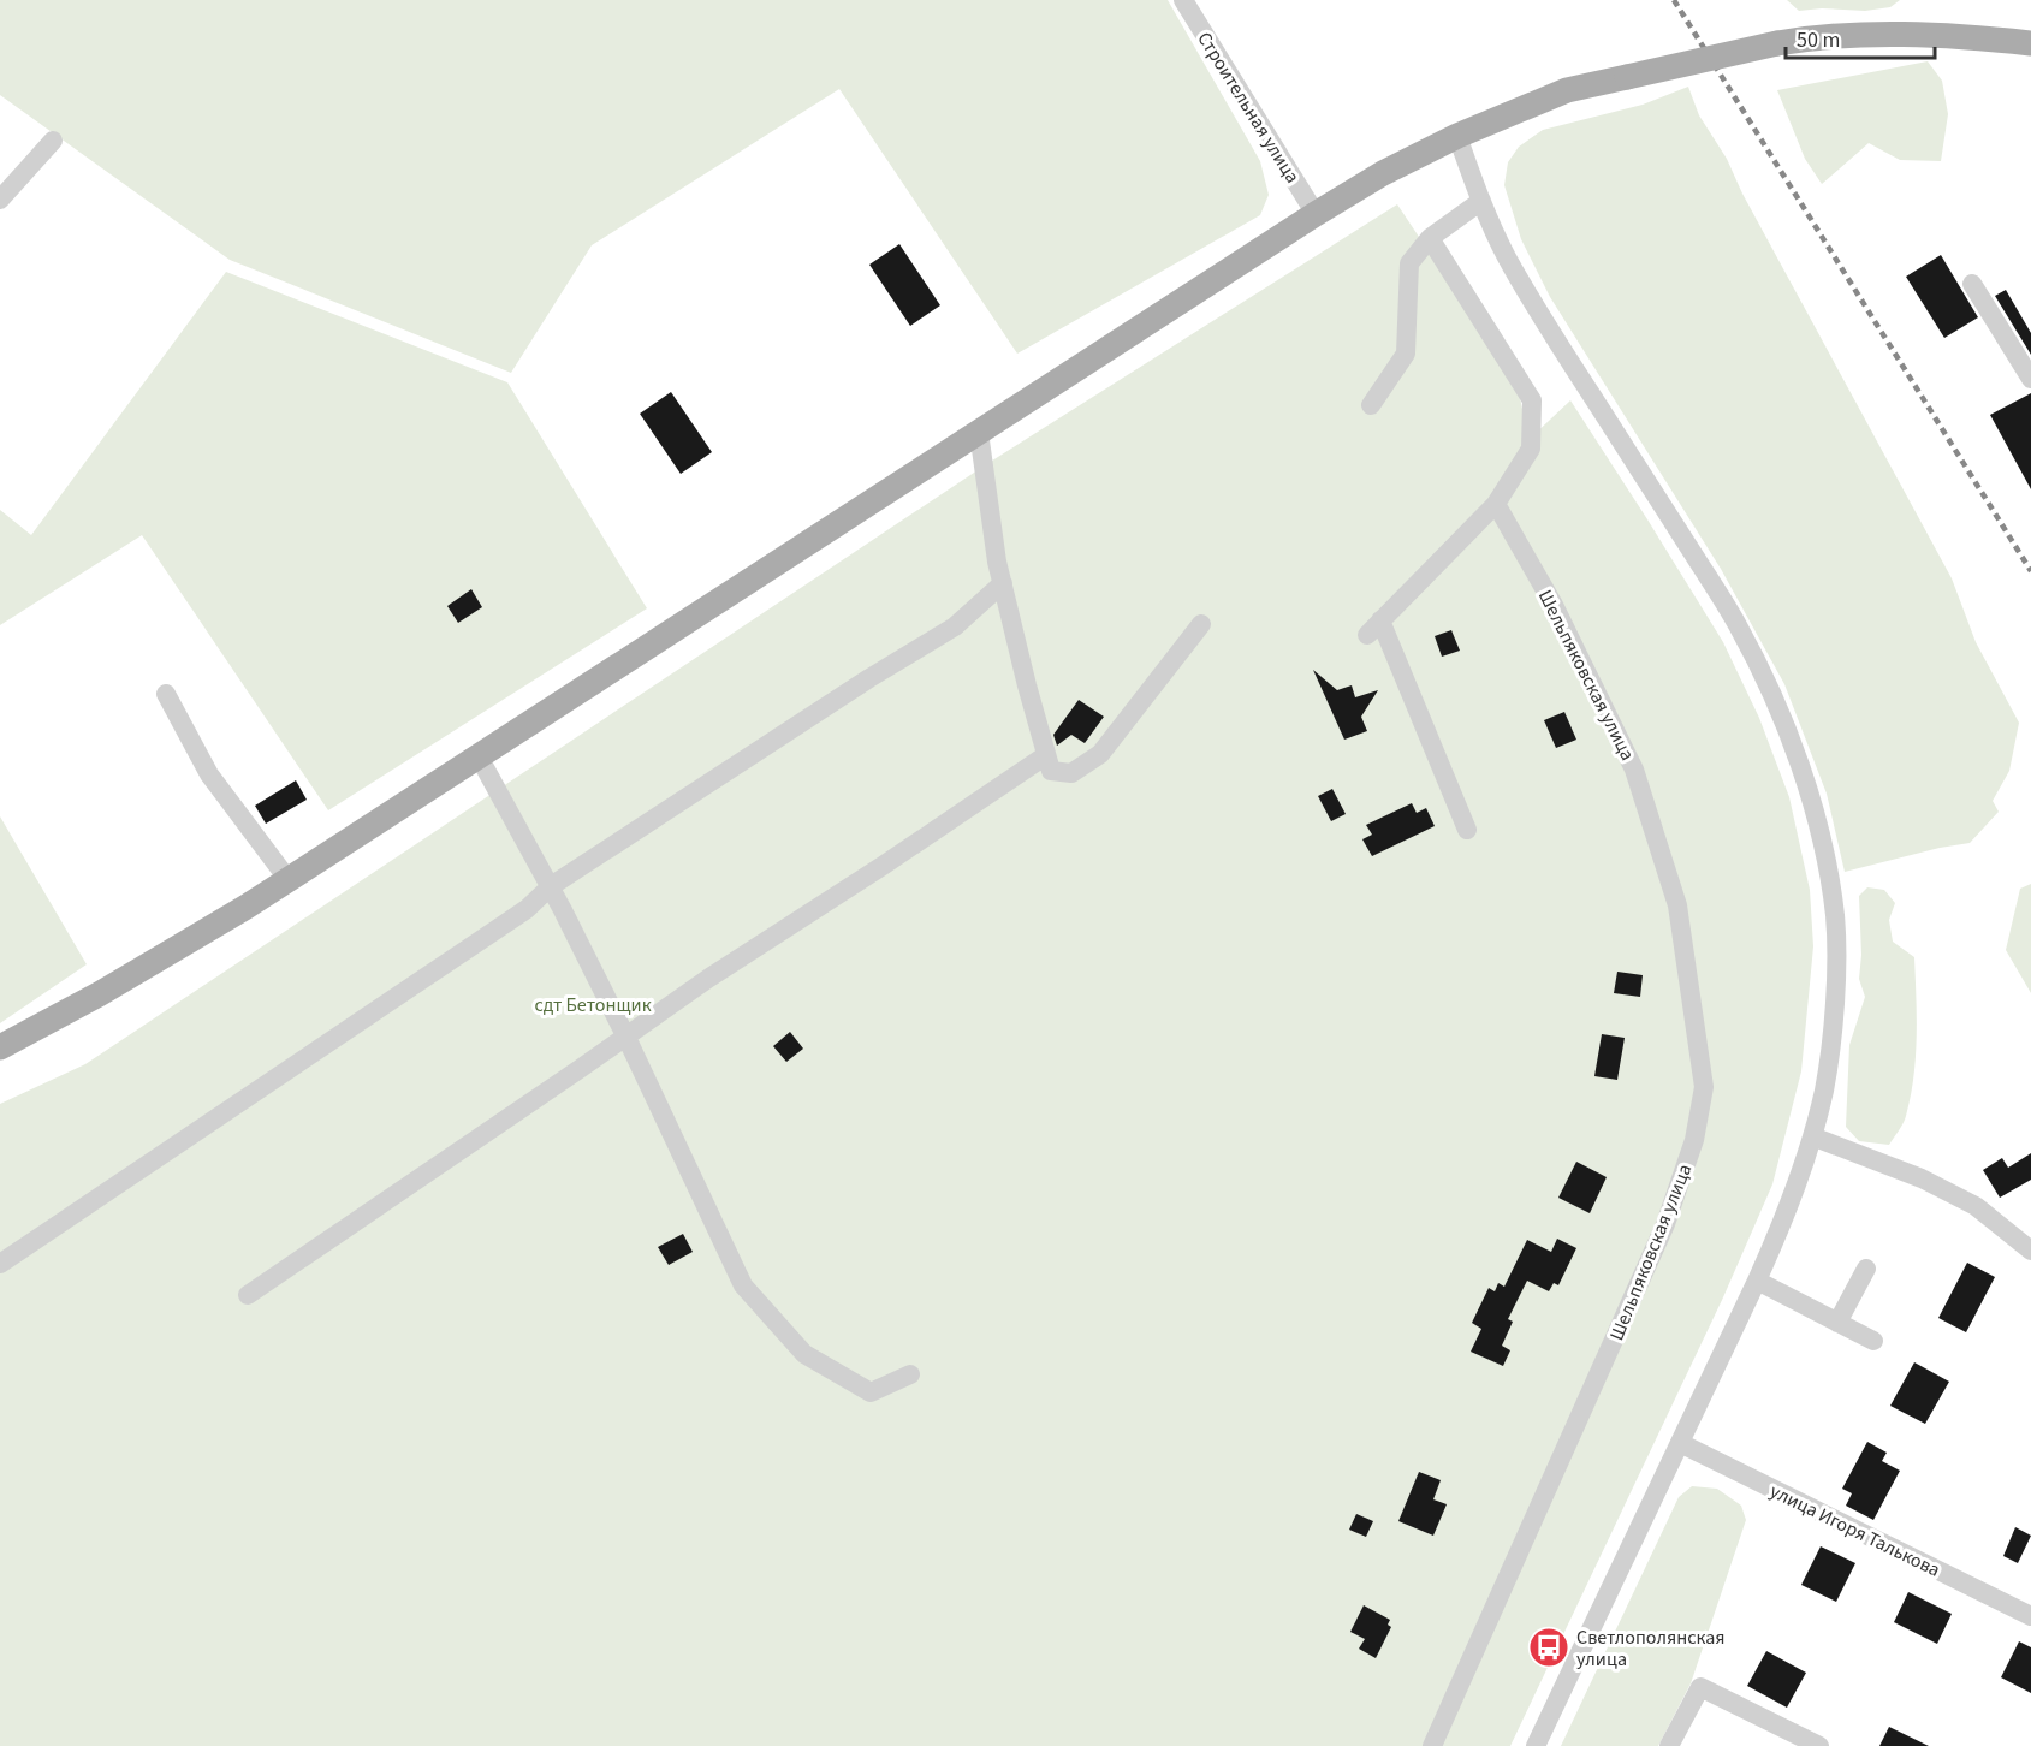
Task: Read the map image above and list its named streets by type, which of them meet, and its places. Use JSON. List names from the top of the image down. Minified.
{"streets":{"street":["Строительная улица","Шельпяковская улица","улица Игоря Талькова"]},"parks":["сдт Бетонщик"],"places":{"bus stop":["Светлополянская улица"]},"scale_bar":"50 m"}
